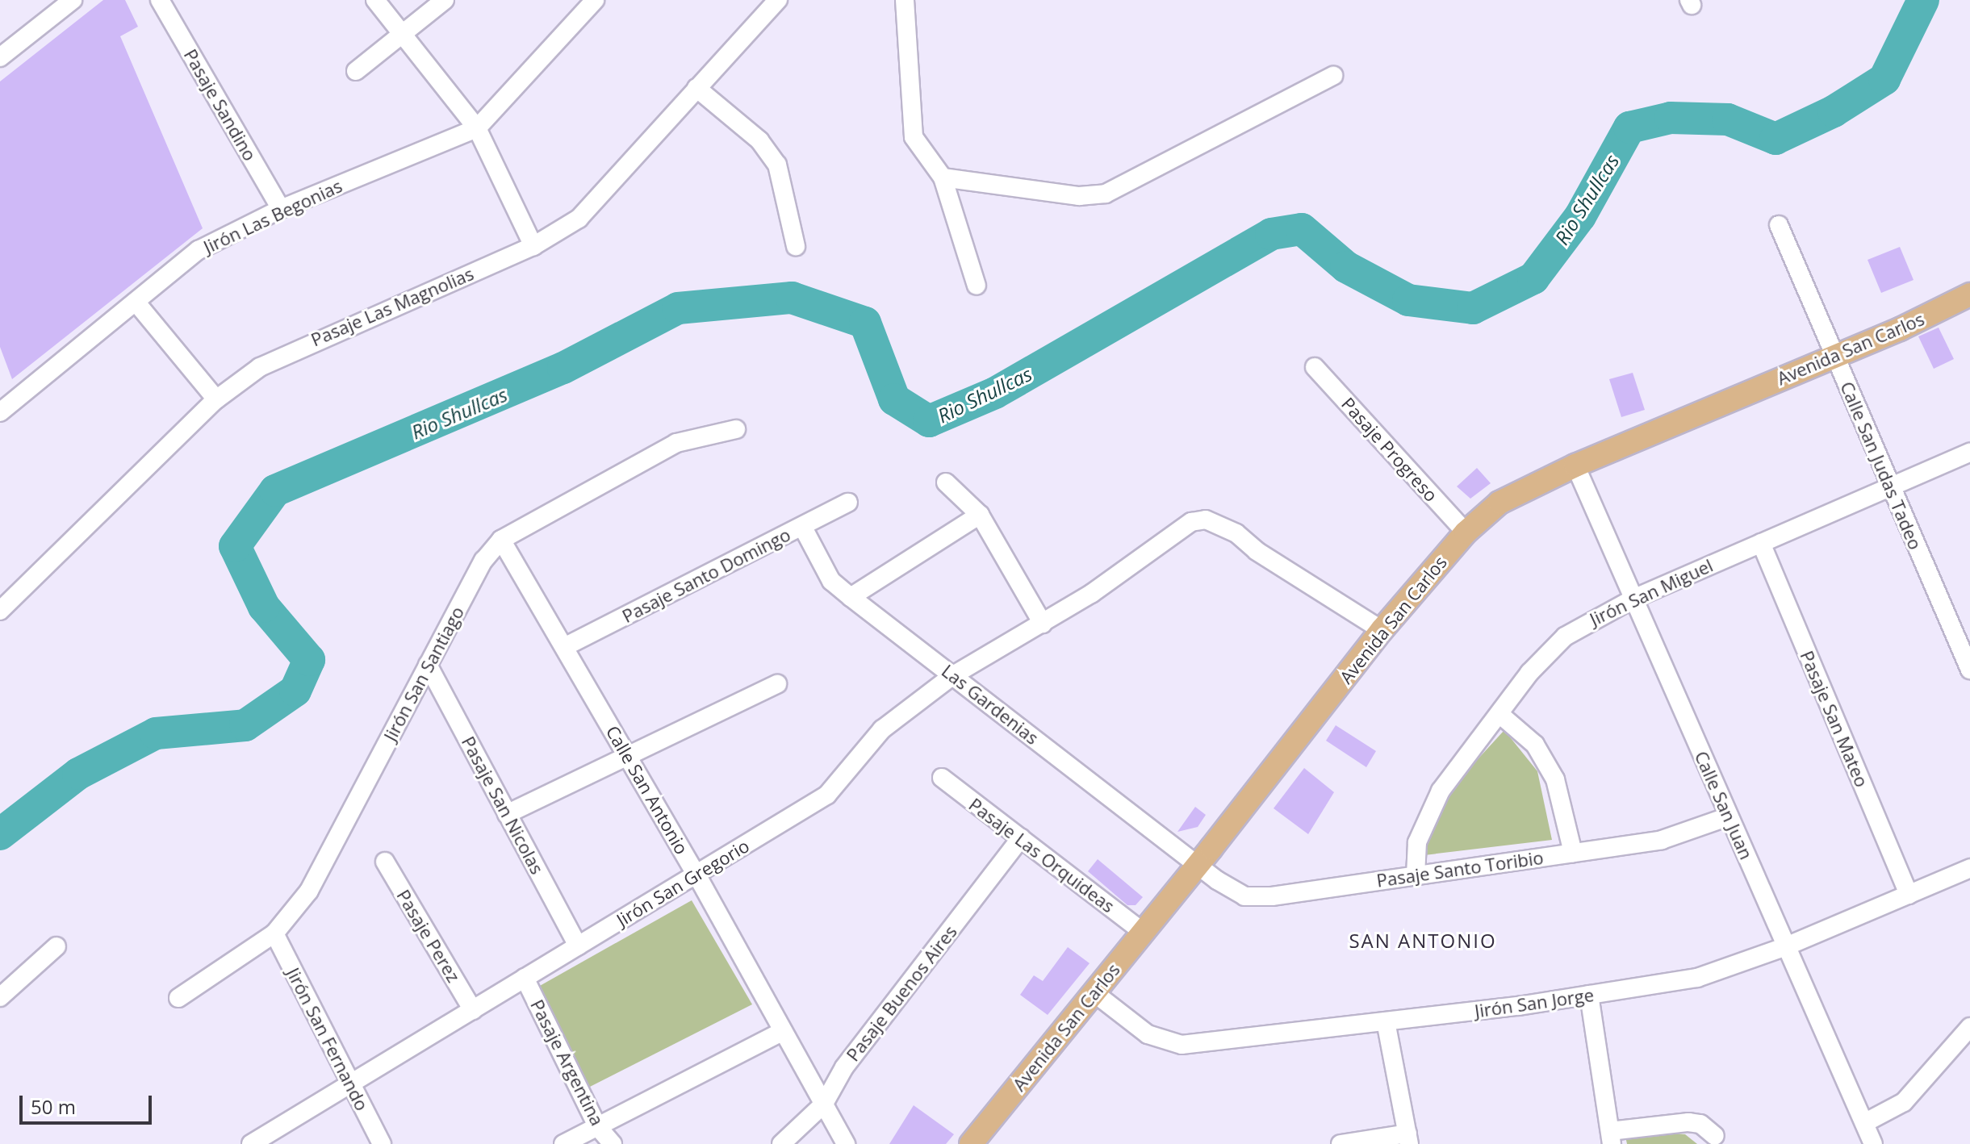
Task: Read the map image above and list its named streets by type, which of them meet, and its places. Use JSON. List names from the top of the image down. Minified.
{"streets":{"main road":["Avenida San Carlos"],"street":["Pasaje Sandino","Jirón Las Begonias","Pasaje Las Magnolias","Pasaje Progreso","Calle San Judas Tadeo","Pasaje Santo Domingo","Jirón San Miguel","Jirón San Santiago","Las Gardenias","Pasaje San Mateo","Calle San Antonio","Pasaje San Nicolas","Calle San Juan","Pasaje Las Orquideas","Pasaje Santo Toribio","Jirón San Gregorio","Pasaje Perez","Pasaje Buenos Aires","Jirón San Jorge","Jirón San Fernando","Pasaje Argentina"]},"crossings":[["Pasaje Sandino","Jirón Las Begonias"],["Avenida San Carlos","Pasaje Progreso"],["Avenida San Carlos","Calle San Judas Tadeo"],["Avenida San Carlos","Las Gardenias"],["Avenida San Carlos","Calle San Juan"],["Avenida San Carlos","Pasaje Las Orquideas"],["Avenida San Carlos","Pasaje Santo Toribio"],["Avenida San Carlos","Jirón San Gregorio"],["Avenida San Carlos","Jirón San Jorge"],["Calle San Judas Tadeo","Jirón San Miguel"],["Pasaje Santo Domingo","Las Gardenias"],["Pasaje Santo Domingo","Calle San Antonio"],["Jirón San Miguel","Pasaje San Mateo"],["Jirón San Miguel","Calle San Juan"],["Jirón San Miguel","Pasaje Santo Toribio"],["Jirón San Santiago","Calle San Antonio"],["Jirón San Santiago","Pasaje San Nicolas"],["Jirón San Santiago","Jirón San Fernando"],["Las Gardenias","Pasaje Santo Toribio"],["Las Gardenias","Jirón San Gregorio"],["Pasaje San Mateo","Jirón San Jorge"],["Calle San Antonio","Jirón San Gregorio"],["Calle San Antonio","Pasaje Buenos Aires"],["Pasaje San Nicolas","Jirón San Gregorio"],["Calle San Juan","Pasaje Santo Toribio"],["Calle San Juan","Jirón San Jorge"],["Pasaje Las Orquideas","Pasaje Buenos Aires"],["Jirón San Gregorio","Pasaje Perez"],["Jirón San Gregorio","Jirón San Fernando"],["Jirón San Gregorio","Pasaje Argentina"]],"districts":["SAN ANTONIO"],"water":["Rio Shullcas"],"scale_bar":"50 m"}
